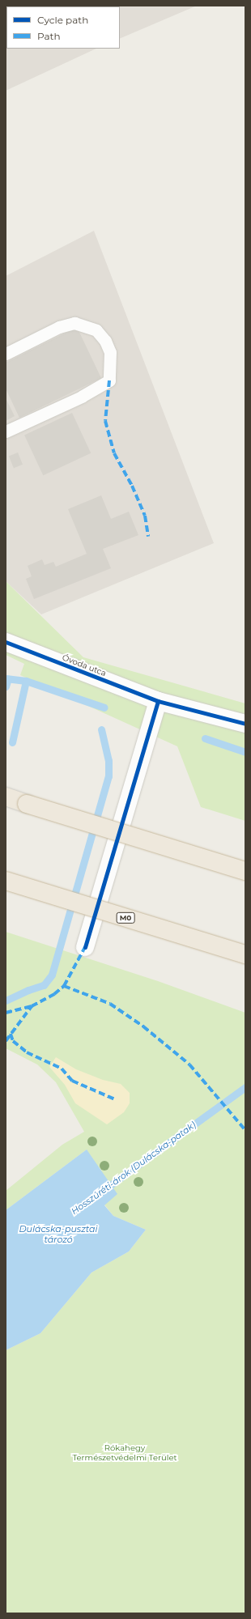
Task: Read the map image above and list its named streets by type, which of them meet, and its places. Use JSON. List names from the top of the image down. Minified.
{"streets":{"highway":["M0"],"street":["Óvoda utca"]},"water":["Hosszúréti-árok (Dulácska-patak)","Dulácska-pusztai tározó"],"parks":["Rókahegy Természetvédelmi Terület"],"legend":["Cycle path","Path"]}
